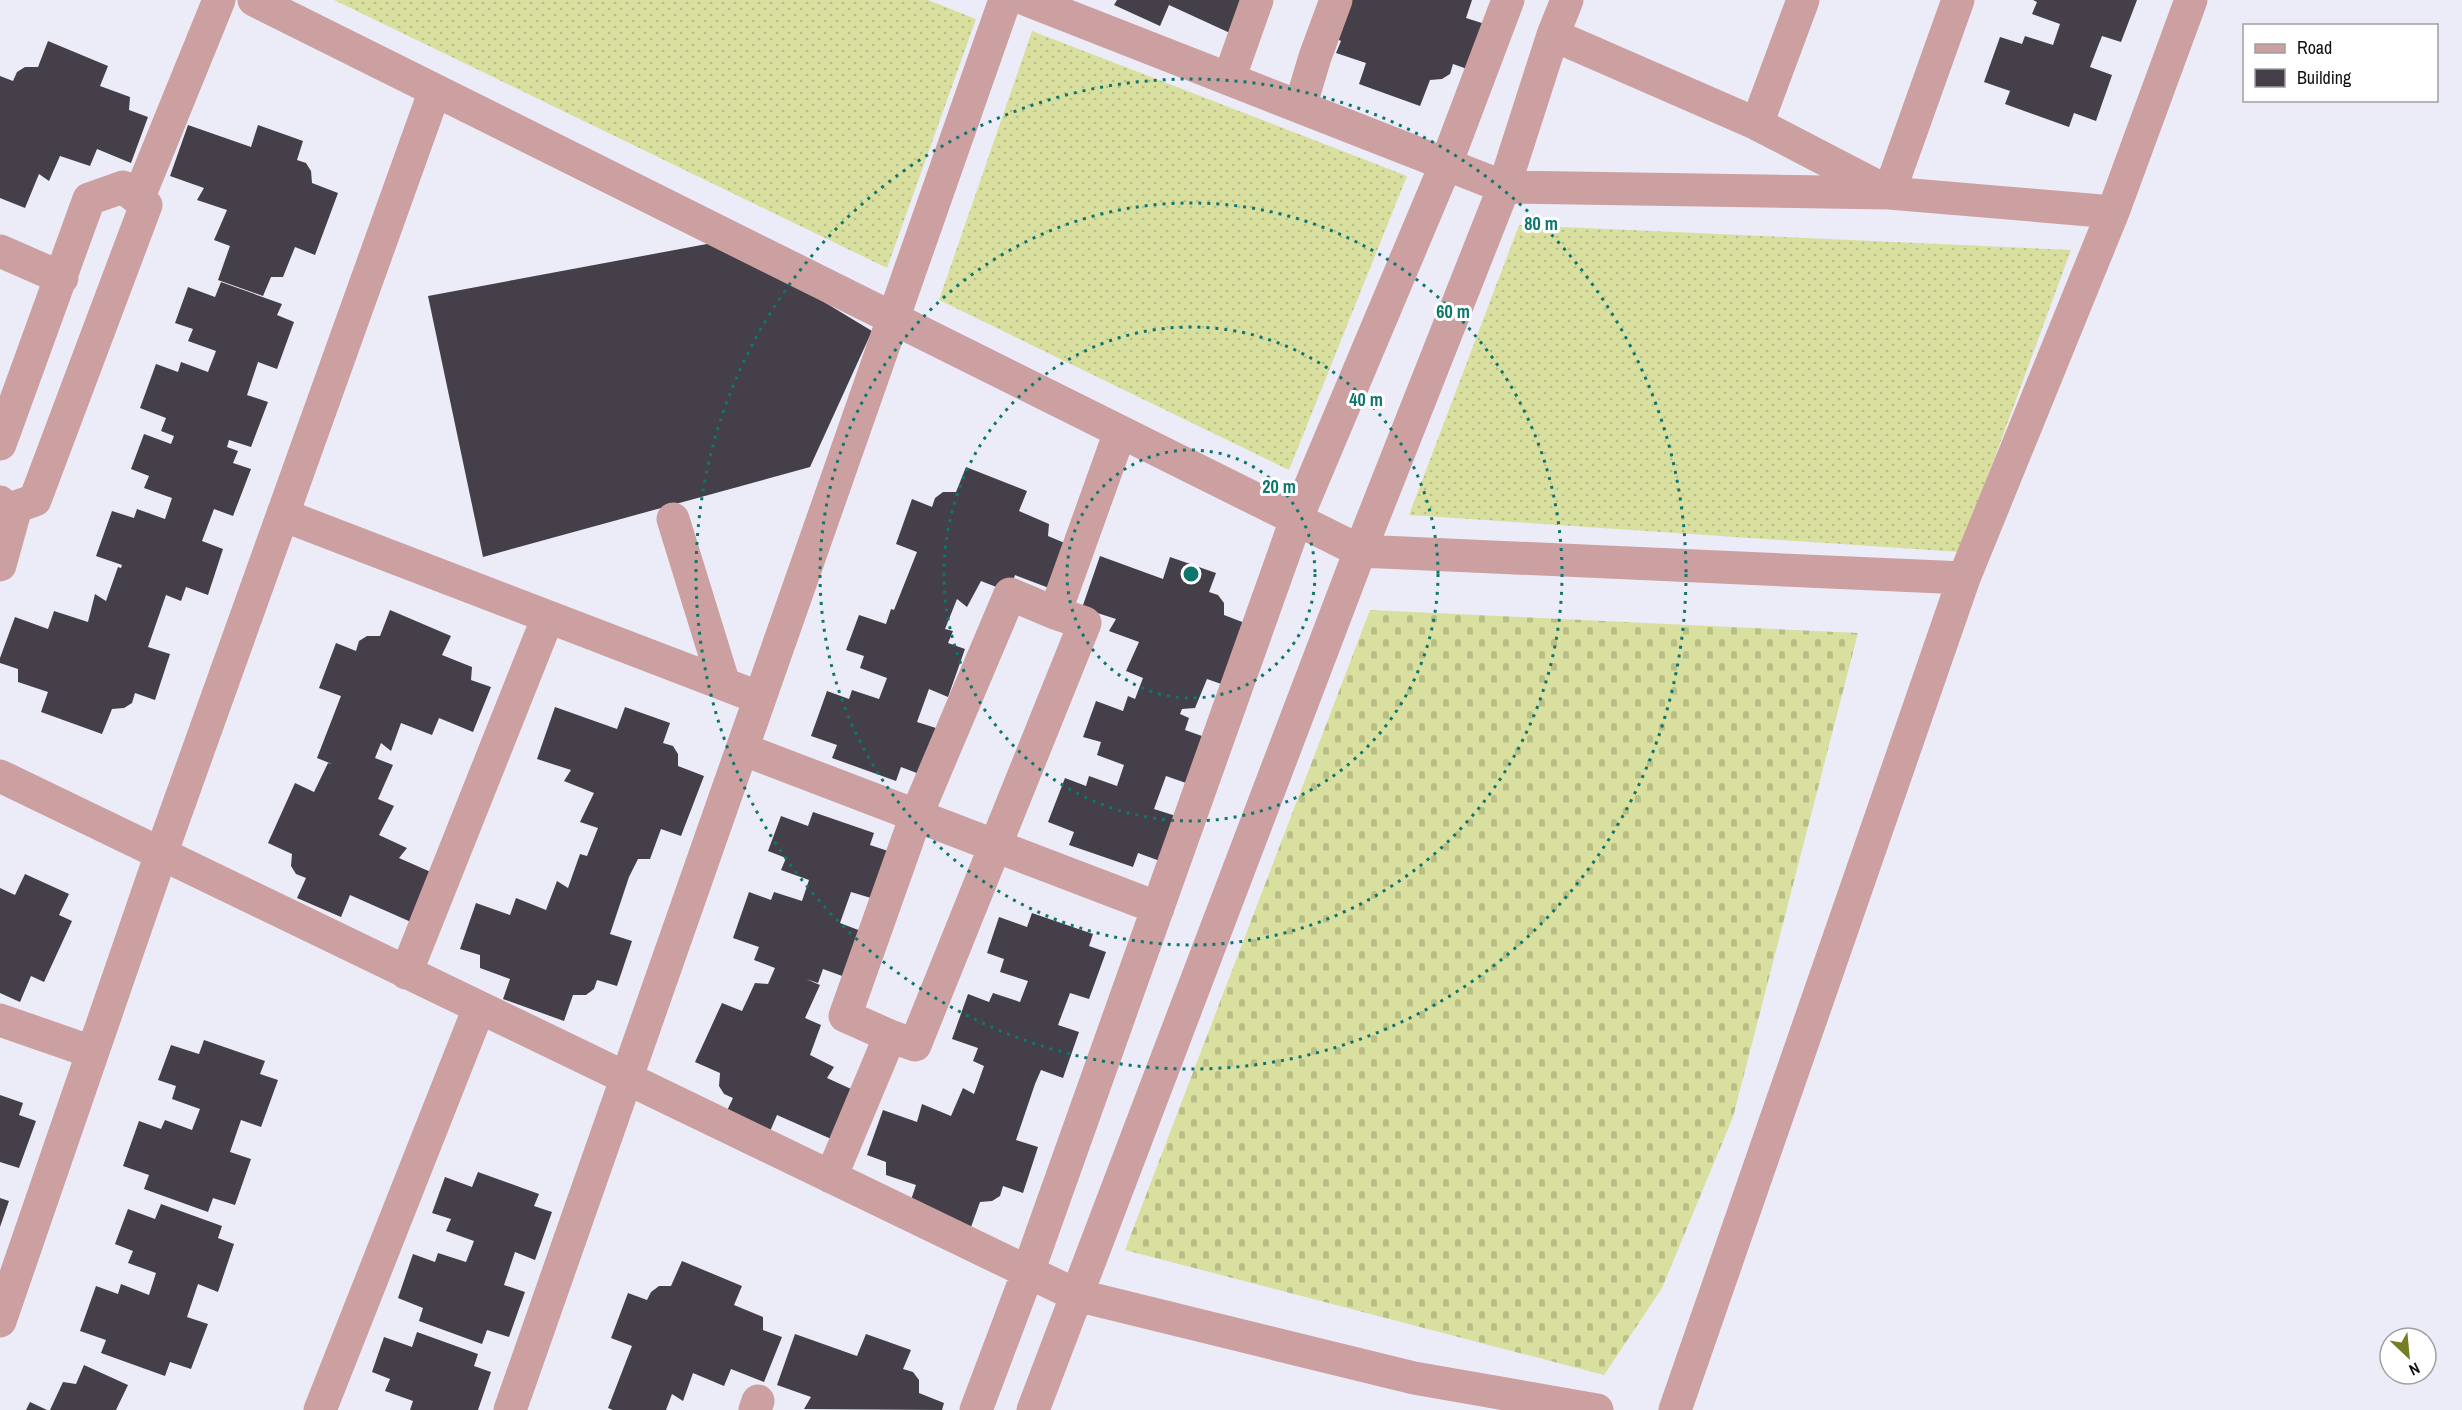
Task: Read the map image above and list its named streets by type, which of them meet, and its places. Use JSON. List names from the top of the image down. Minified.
{"legend":["Road","Building"],"north":"bottom right","rings":["80 m","60 m","40 m","20 m"]}
